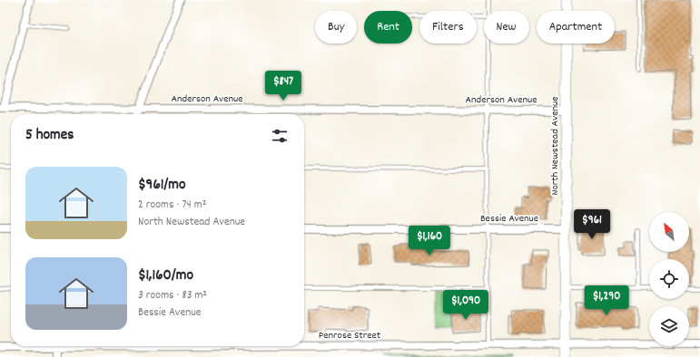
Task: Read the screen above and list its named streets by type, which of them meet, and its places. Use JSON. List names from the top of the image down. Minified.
{"streets":{"street":["Anderson Avenue","North Newstead Avenue","Bessie Avenue","Penrose Street"]},"crossings":[["Anderson Avenue","North Newstead Avenue"],["North Newstead Avenue","Bessie Avenue"],["North Newstead Avenue","Penrose Street"]],"north":"top left","page":{"chip":["Buy","Rent","Filters","New","Apartment"],"price":["$847","$961","$1,160","$1,290","$1,090"],"heading":"5 homes","list":[{"name":"$961/mo","note":"2 rooms · 74 m² · North Newstead Avenue"},{"name":"$1,160/mo","note":"3 rooms · 83 m² · Bessie Avenue"}]}}
